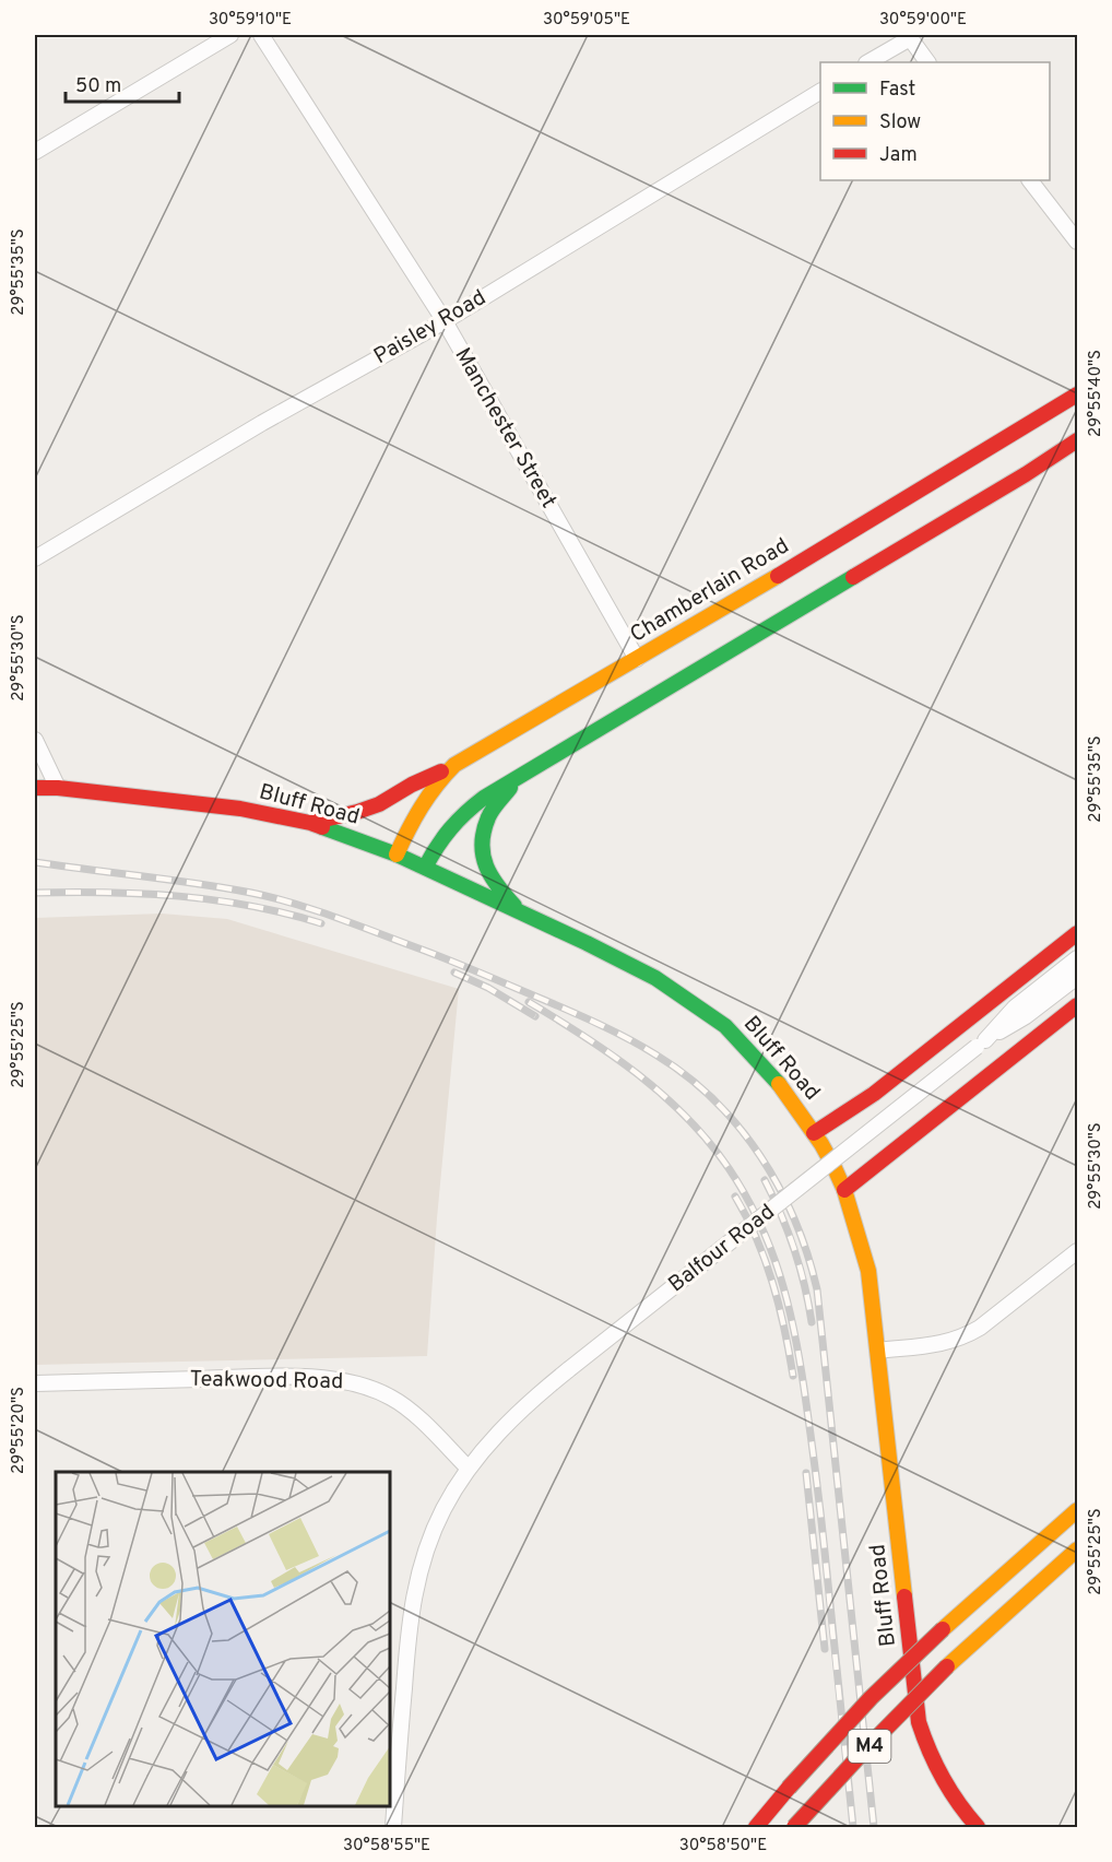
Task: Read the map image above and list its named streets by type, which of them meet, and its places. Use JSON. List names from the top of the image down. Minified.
{"streets":{"main road":["Chamberlain Road","Bluff Road","M4"],"street":["Paisley Road","Manchester Street","Balfour Road","Teakwood Road"]},"crossings":[["Paisley Road","Manchester Street"],["Manchester Street","Chamberlain Road"],["Chamberlain Road","Bluff Road"],["Balfour Road","Teakwood Road"]],"legend":["Fast","Slow","Jam"],"scale_bar":"50 m","coordinates":["30°59'10\"E","30°59'05\"E","30°59'00\"E","29°55'35\"S","29°55'40\"S","29°55'30\"S","29°55'25\"S","29°55'20\"S","30°58'55\"E","30°58'50\"E"]}
